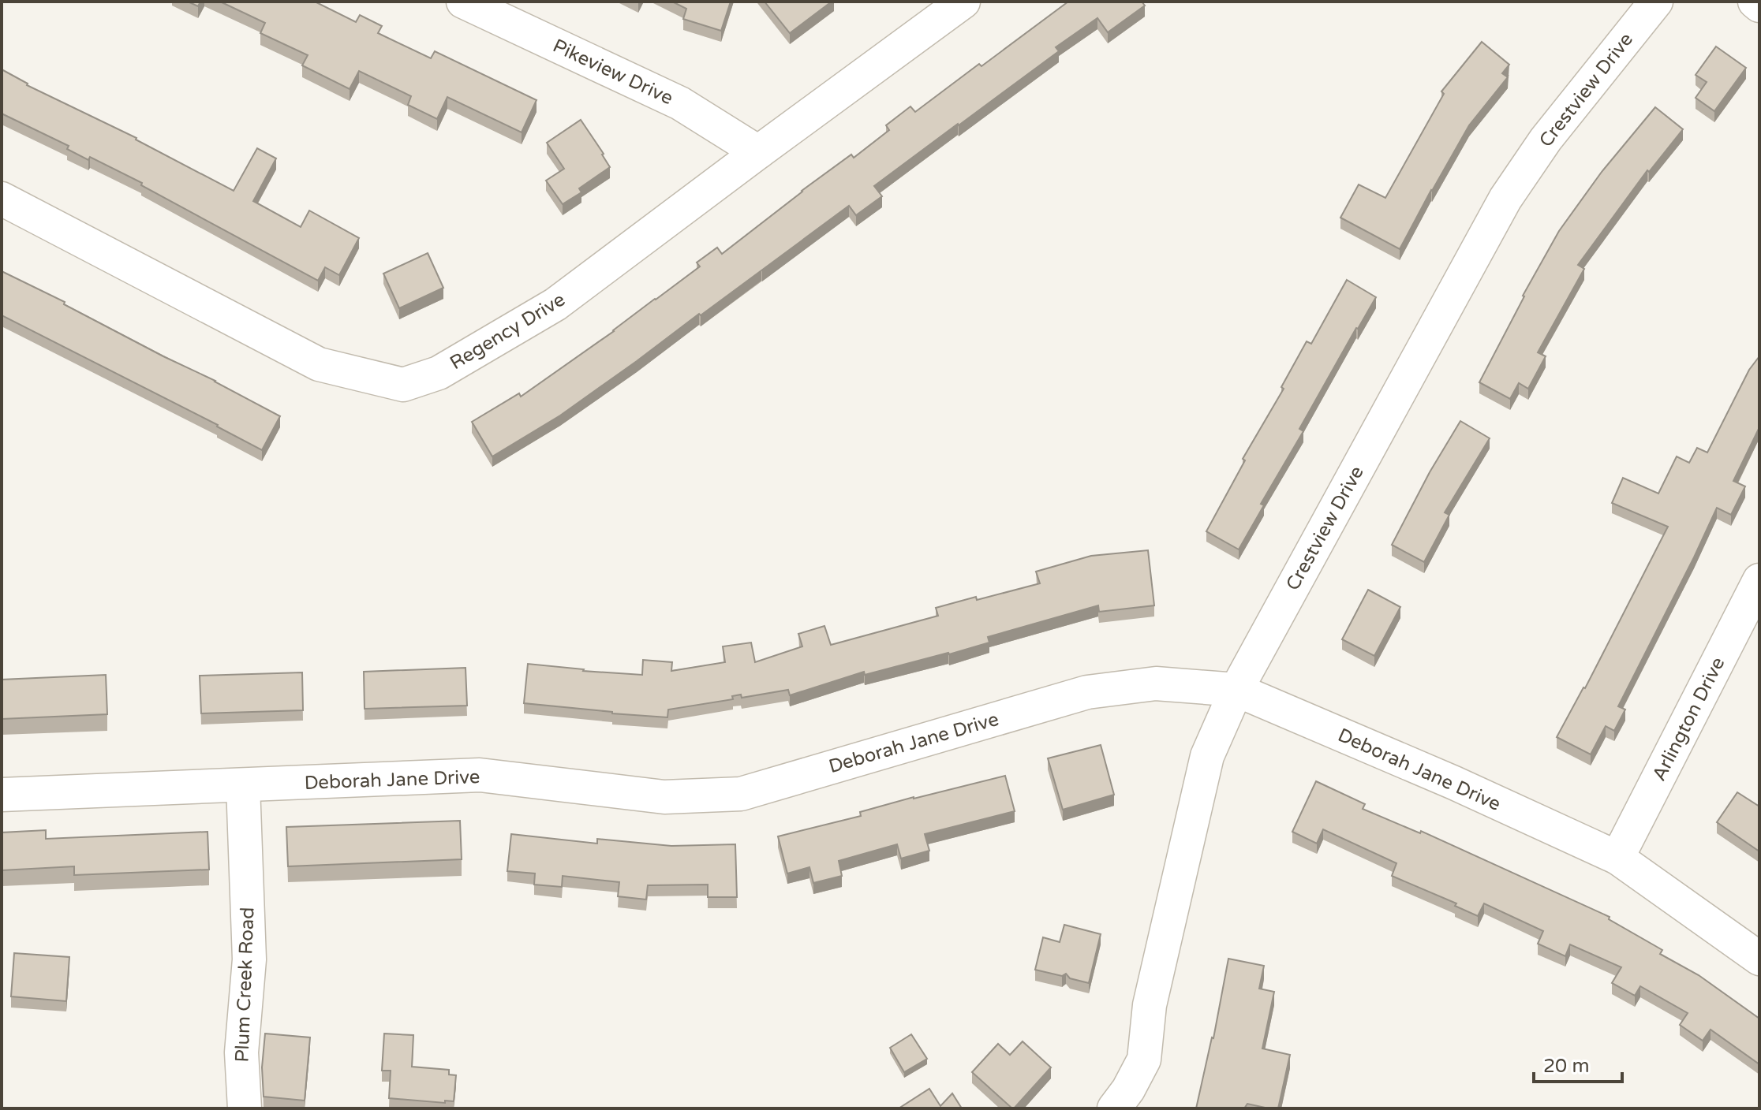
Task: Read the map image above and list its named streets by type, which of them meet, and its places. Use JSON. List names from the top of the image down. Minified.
{"streets":{"street":["Pikeview Drive","Crestview Drive","Regency Drive","Arlington Drive","Deborah Jane Drive","Plum Creek Road"]},"crossings":[["Pikeview Drive","Regency Drive"],["Crestview Drive","Deborah Jane Drive"],["Arlington Drive","Deborah Jane Drive"],["Deborah Jane Drive","Plum Creek Road"]],"scale_bar":"20 m"}
